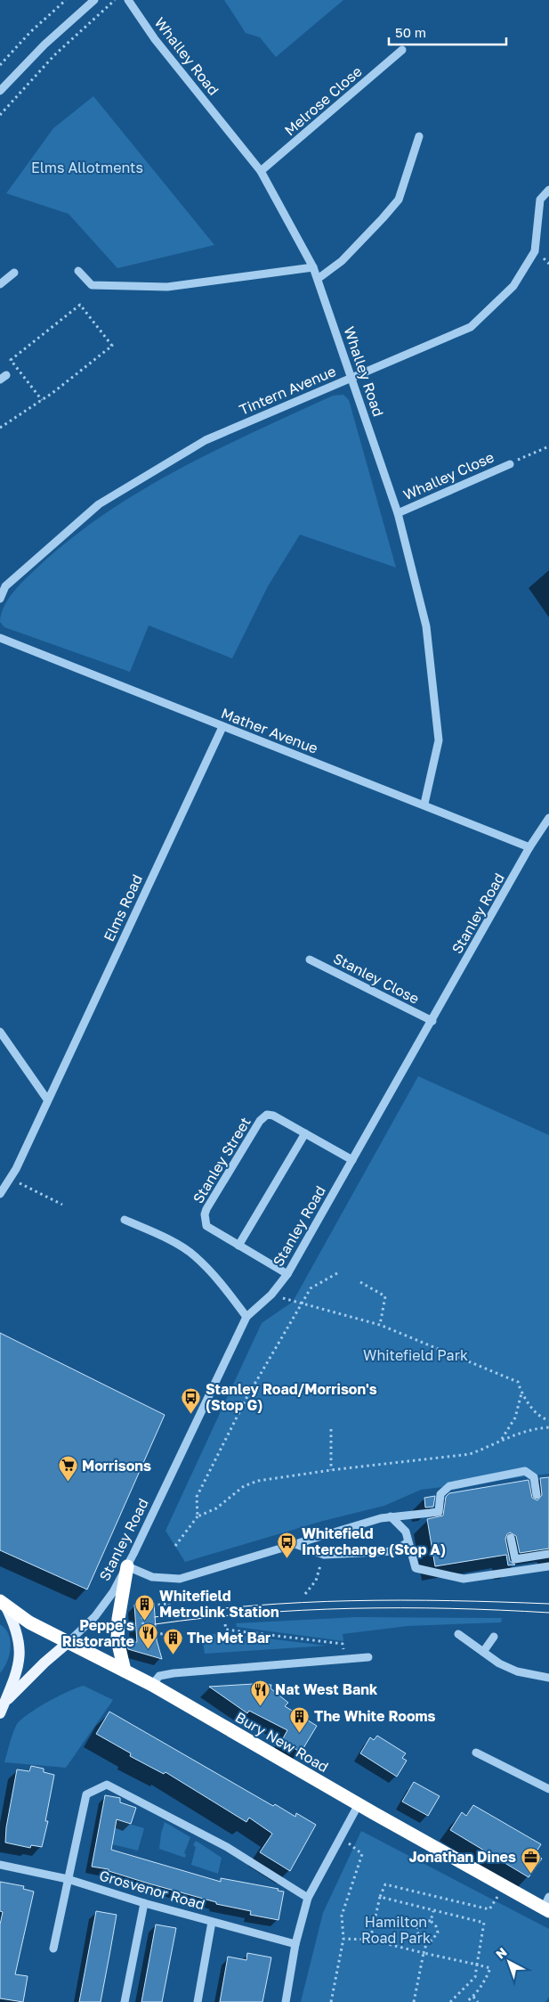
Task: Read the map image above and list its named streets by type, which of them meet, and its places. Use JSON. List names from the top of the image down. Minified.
{"streets":{"highway":["Bury New Road"],"street":["Whalley Road","Melrose Close","Tintern Avenue","Whalley Close","Mather Avenue","Elms Road","Stanley Road","Stanley Close","Stanley Street","Grosvenor Road"]},"crossings":[["Whalley Road","Melrose Close"],["Whalley Road","Tintern Avenue"],["Whalley Road","Whalley Close"],["Whalley Road","Mather Avenue"],["Mather Avenue","Elms Road"],["Mather Avenue","Stanley Road"],["Stanley Road","Stanley Close"],["Stanley Road","Stanley Street"],["Stanley Road","Bury New Road"]],"parks":["Elms Allotments","Whitefield Park","Hamilton Road Park"],"places":{"bus stop":["Stanley Road/Morrison's (Stop G)","Whitefield Interchange (Stop A)"],"supermarket":["Morrisons"],"building":["Whitefield Metrolink Station","The Met Bar","The White Rooms"],"restaurant":["Peppe's Ristorante","Nat West Bank"],"office":["Jonathan Dines"]},"scale_bar":"50 m","north":"top left"}
